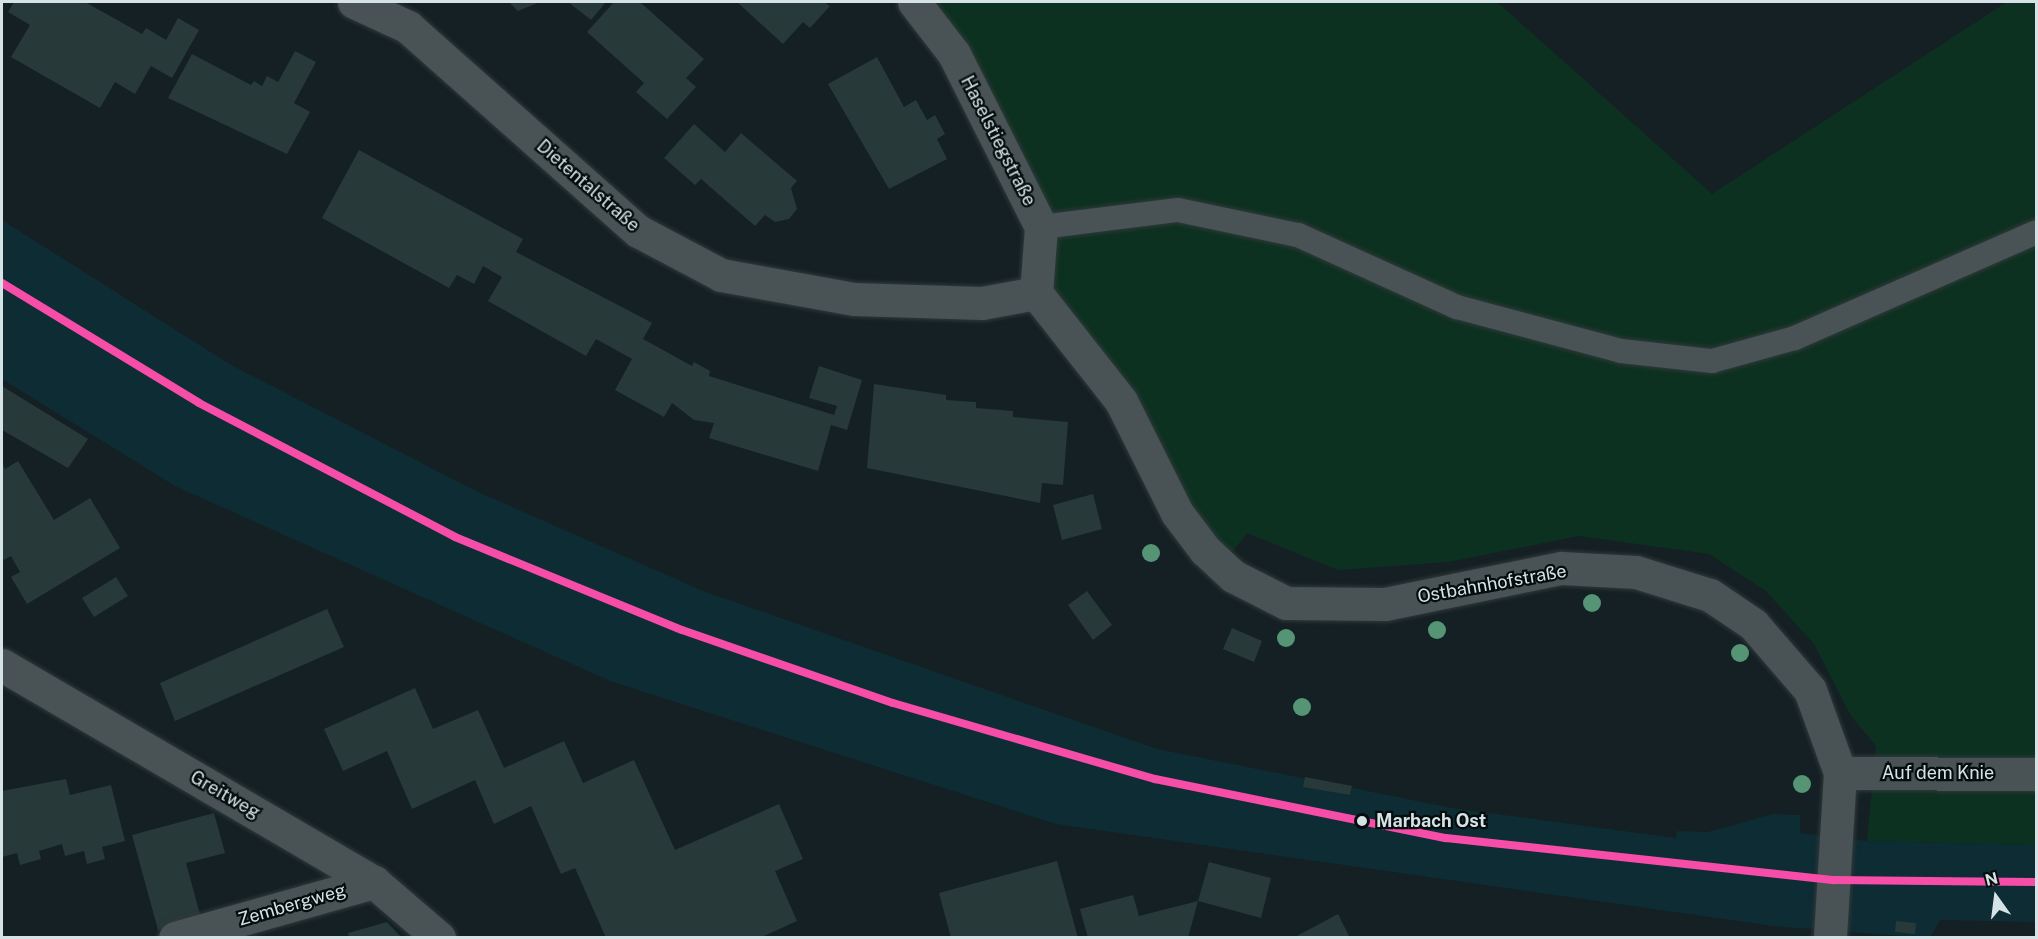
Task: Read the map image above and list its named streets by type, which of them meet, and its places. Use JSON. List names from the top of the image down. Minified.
{"streets":{"street":["Haselstiegstraße","Dietentalstraße","Ostbahnhofstraße","Auf dem Knie","Greitweg","Zembergweg"]},"crossings":[["Haselstiegstraße","Dietentalstraße"],["Haselstiegstraße","Ostbahnhofstraße"],["Dietentalstraße","Ostbahnhofstraße"],["Ostbahnhofstraße","Auf dem Knie"],["Greitweg","Zembergweg"]],"places":["Marbach Ost"],"north":"top"}
